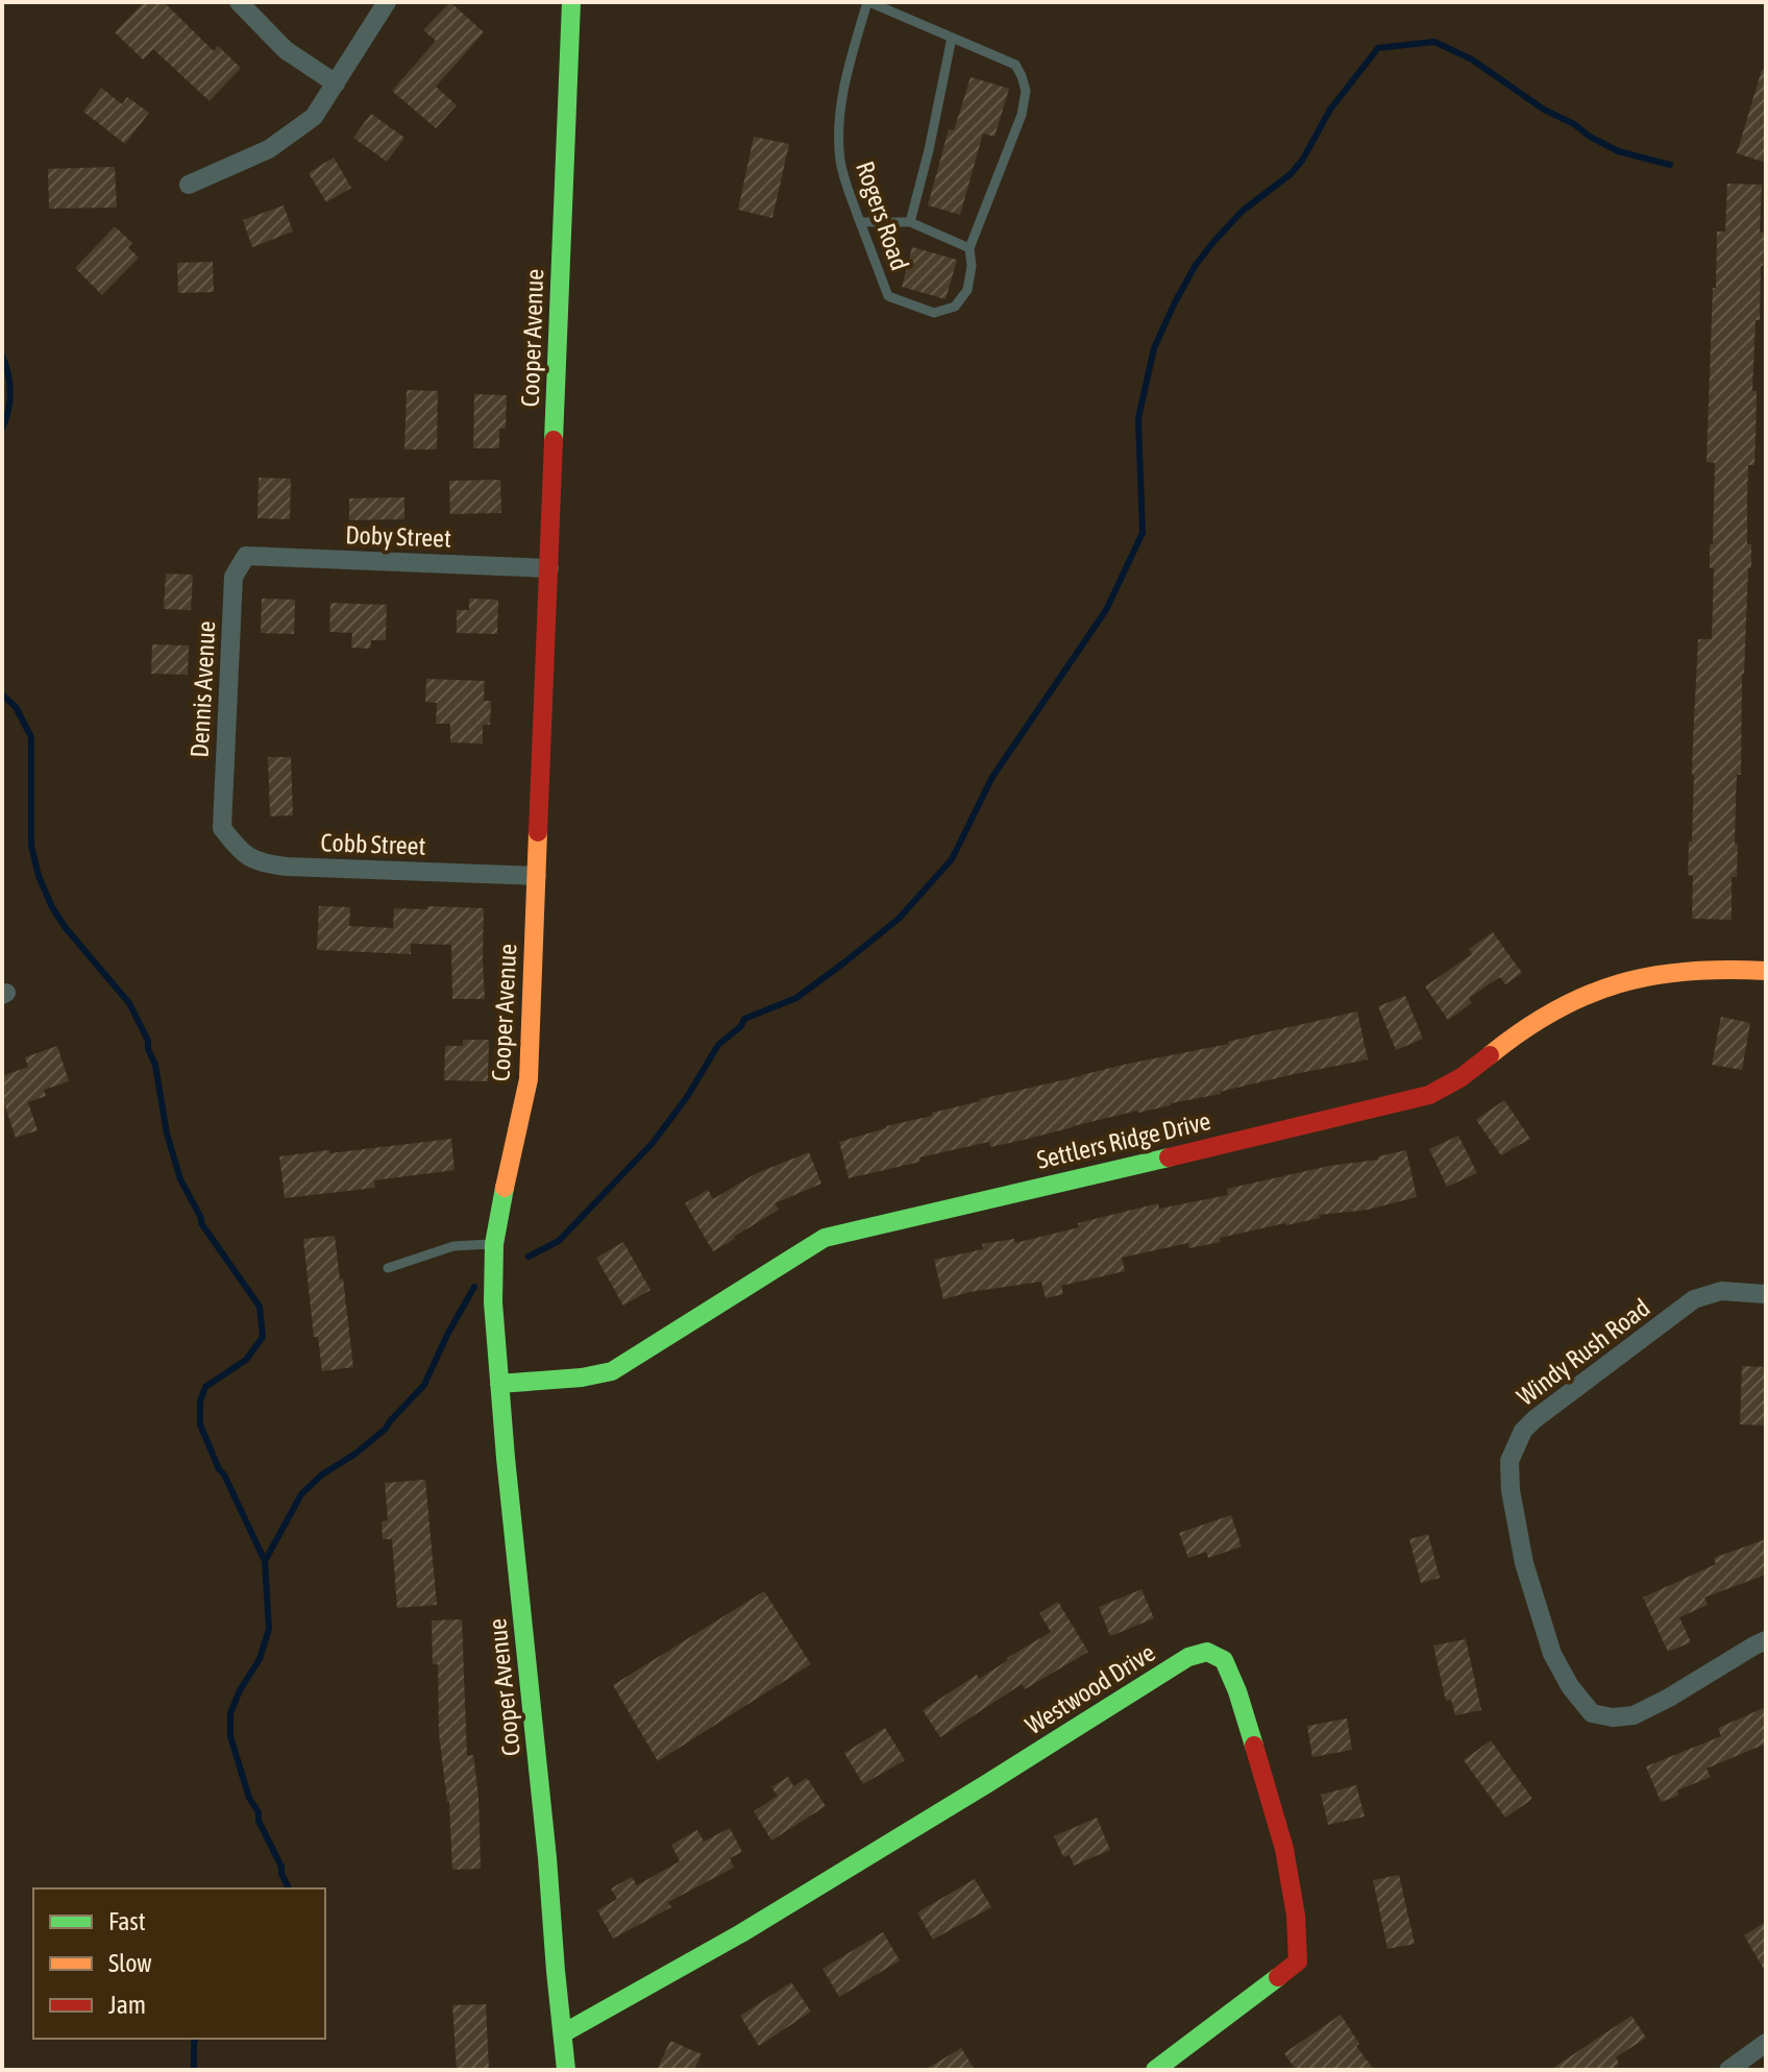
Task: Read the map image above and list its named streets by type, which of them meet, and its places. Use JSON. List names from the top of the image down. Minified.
{"streets":{"street":["Cooper Avenue","Doby Street","Dennis Avenue","Cobb Street","Settlers Ridge Drive","Windy Rush Road","Westwood Drive"],"lane":["Rogers Road"]},"crossings":[["Cooper Avenue","Doby Street"],["Cooper Avenue","Cobb Street"],["Cooper Avenue","Settlers Ridge Drive"],["Cooper Avenue","Westwood Drive"],["Doby Street","Dennis Avenue"],["Dennis Avenue","Cobb Street"]],"legend":["Fast","Slow","Jam"]}
